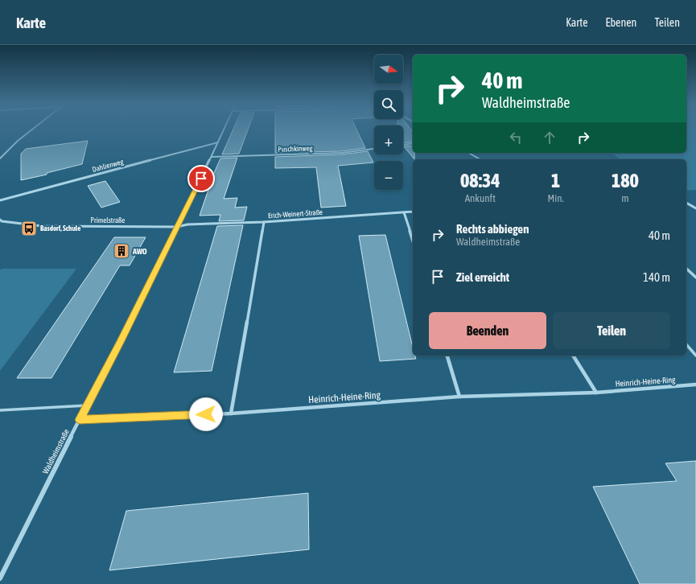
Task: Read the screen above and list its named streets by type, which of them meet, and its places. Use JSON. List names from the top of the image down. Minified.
{"streets":{"street":["Puschkinweg","Dahlienweg","Erich-Weinert-Straße","Primelstraße","Heinrich-Heine-Ring","Waldheimstraße"]},"crossings":[["Puschkinweg","Waldheimstraße"],["Dahlienweg","Waldheimstraße"],["Erich-Weinert-Straße","Primelstraße"],["Erich-Weinert-Straße","Waldheimstraße"],["Primelstraße","Waldheimstraße"],["Heinrich-Heine-Ring","Waldheimstraße"]],"places":{"bus stop":["Basdorf, Schule"],"building":["AWO"]},"north":"right","page":{"header":"Karte","nav":["Karte","Ebenen","Teilen"],"map_buttons":["+","−"],"turn":["40 m","Waldheimstraße"],"eta":["08:34","Ankunft","1","Min.","180","m"],"list":[{"name":"Rechts abbiegen","note":"Waldheimstraße","value":"40 m"},{"name":"Ziel erreicht","value":"140 m"}],"buttons":["Beenden","Teilen"]}}
